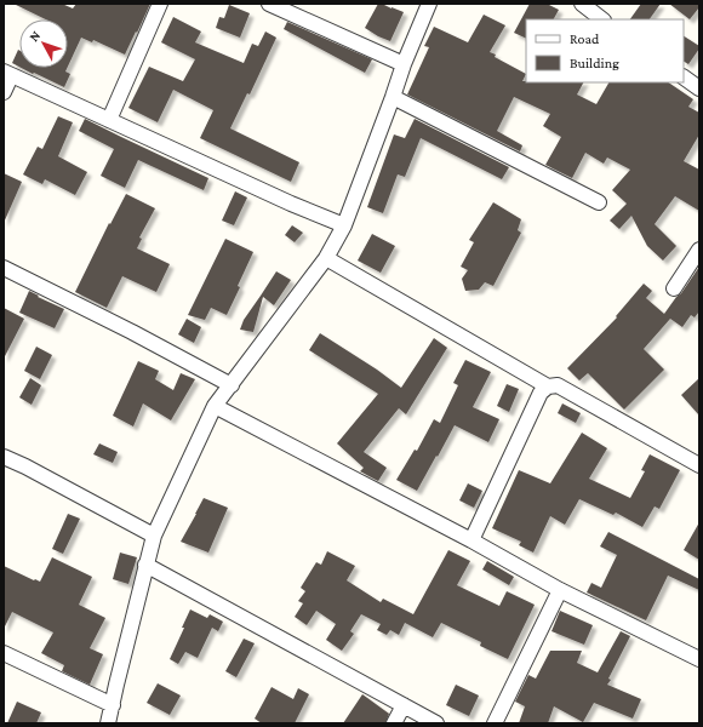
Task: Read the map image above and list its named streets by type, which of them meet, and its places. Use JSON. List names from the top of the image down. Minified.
{"legend":["Road","Building"],"north":"top left"}
